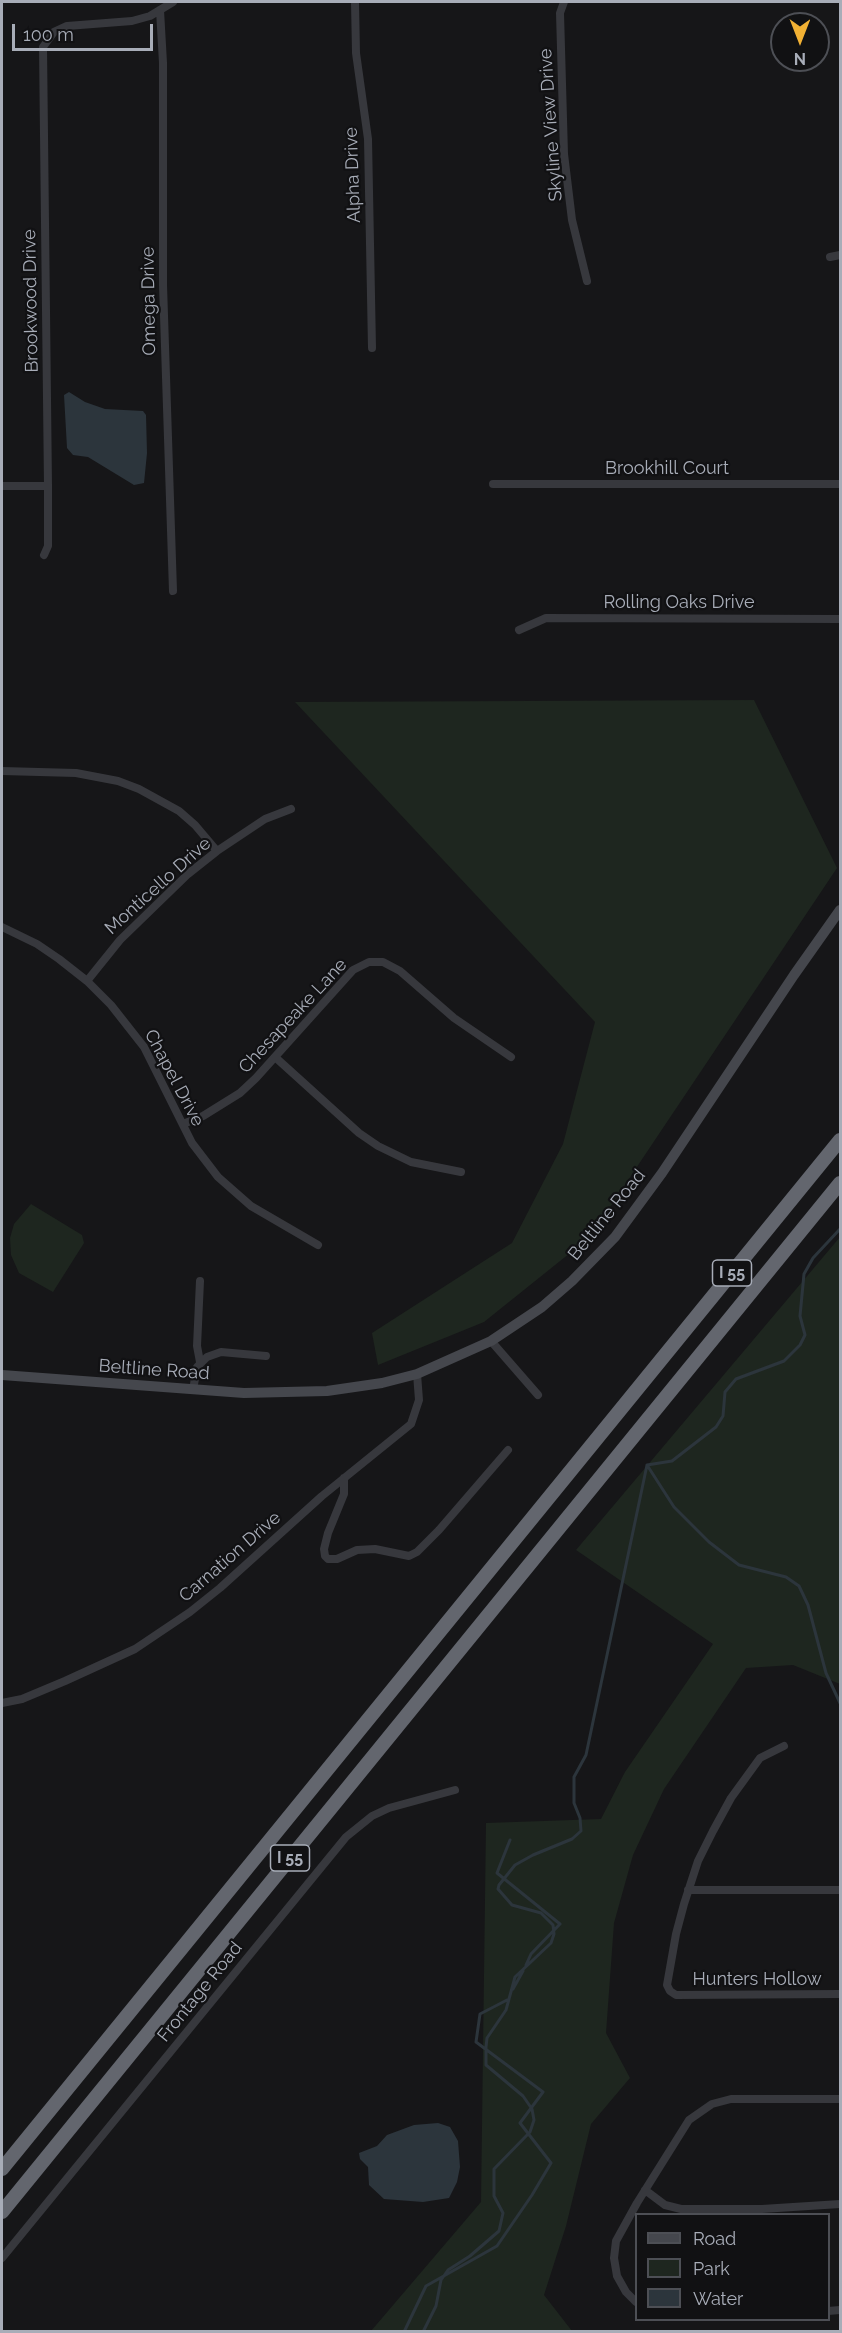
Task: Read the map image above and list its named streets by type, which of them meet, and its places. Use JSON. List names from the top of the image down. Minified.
{"streets":{"highway":["I 55"],"main road":["Beltline Road"],"street":["Skyline View Drive","Alpha Drive","Brookwood Drive","Omega Drive","Brookhill Court","Rolling Oaks Drive","Monticello Drive","Chesapeake Lane","Chapel Drive","Carnation Drive","Hunters Hollow","Frontage Road"]},"crossings":[["Brookwood Drive","Omega Drive"],["Monticello Drive","Chapel Drive"],["Chesapeake Lane","Chapel Drive"],["Beltline Road","Carnation Drive"]],"legend":["Road","Park","Water"],"scale_bar":"100 m","north":"bottom"}
